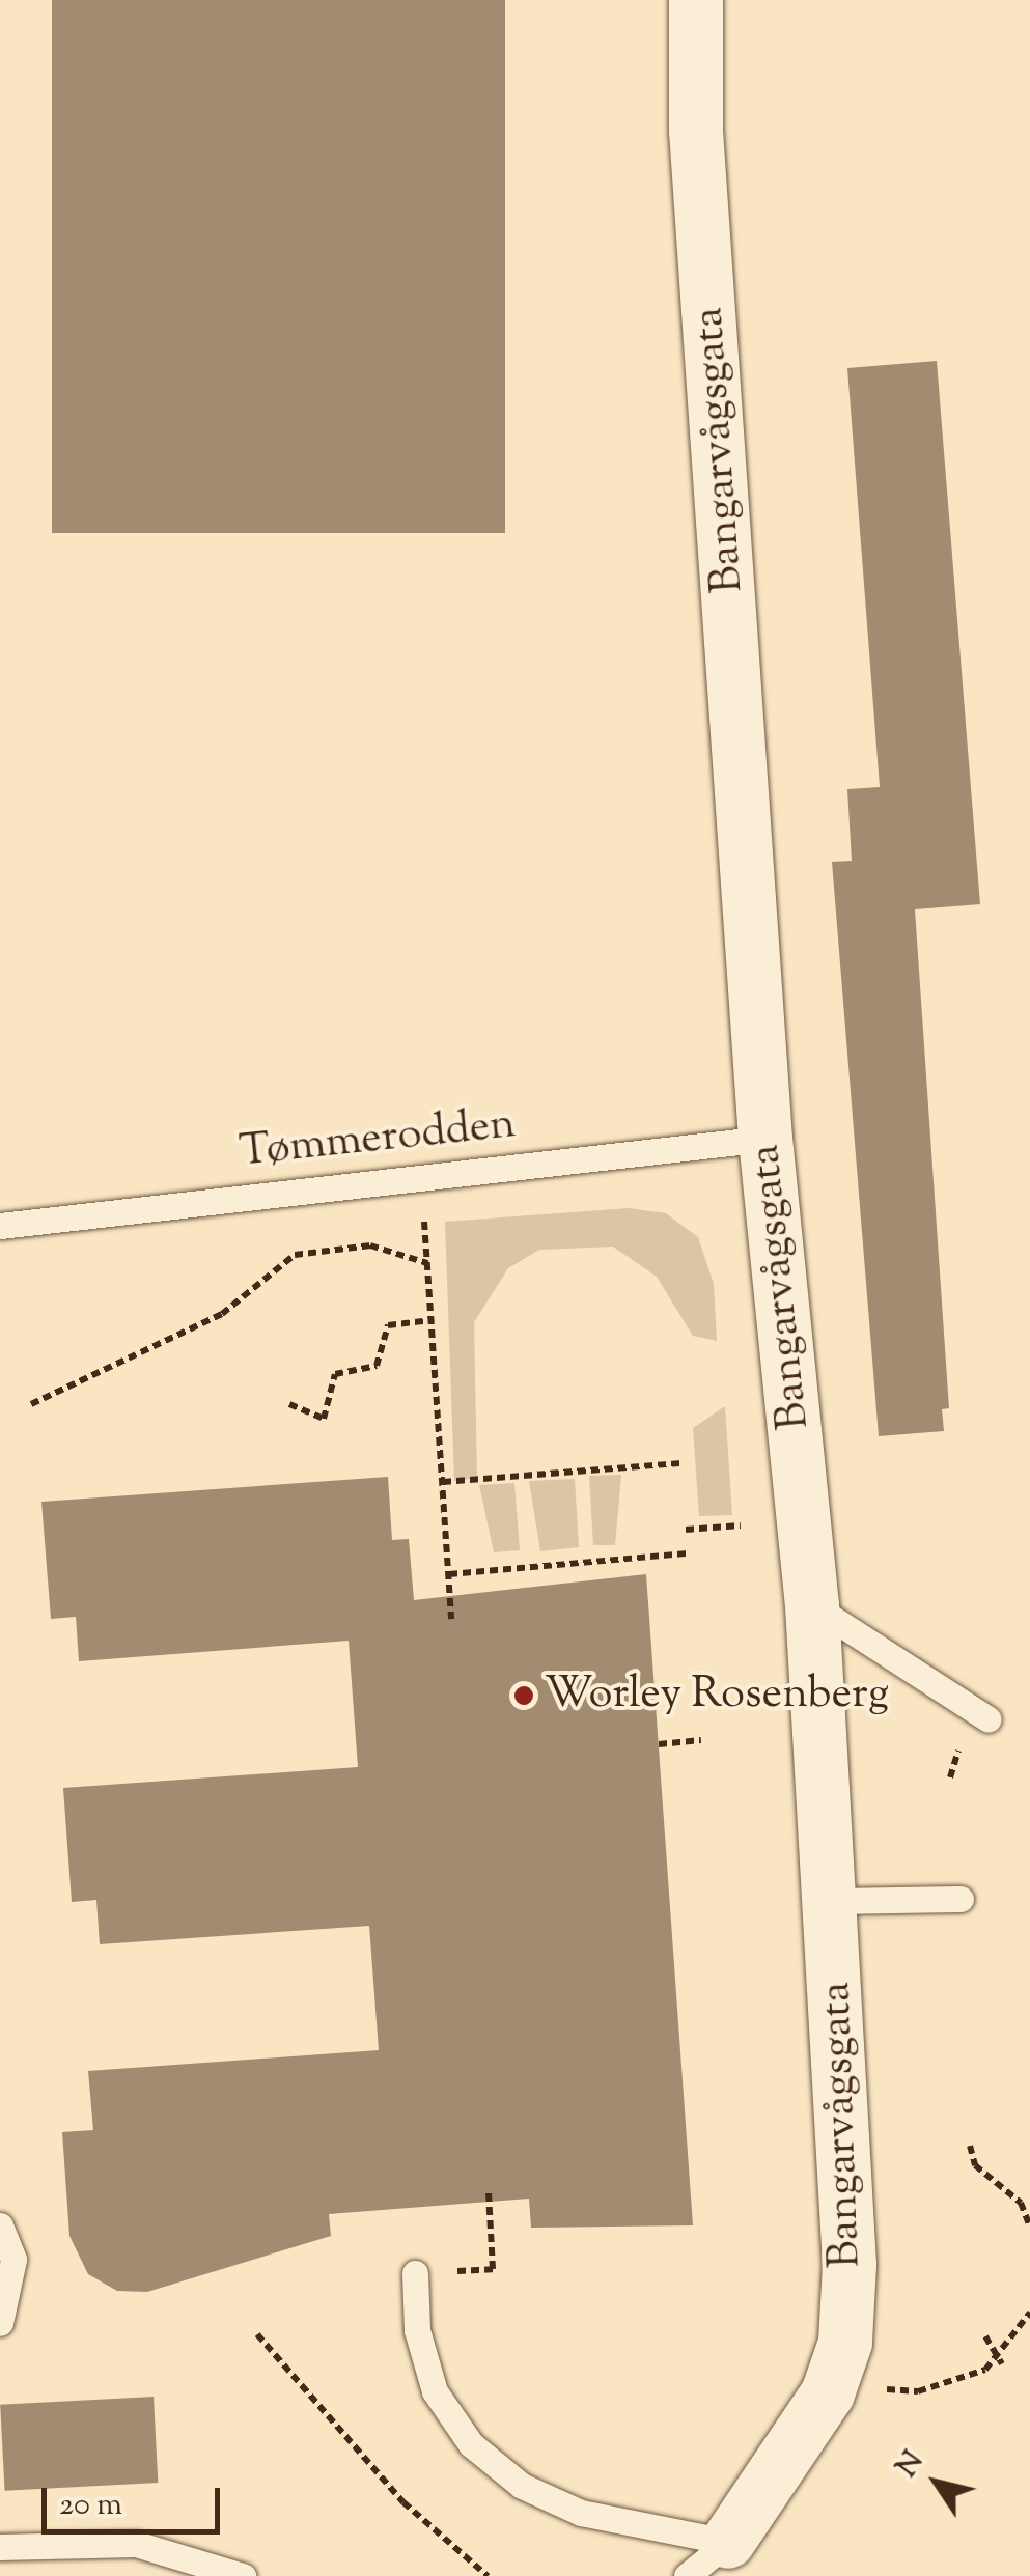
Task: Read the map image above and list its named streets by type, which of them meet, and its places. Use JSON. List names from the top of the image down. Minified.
{"streets":{"street":["Bangarvågsgata"],"lane":["Tømmerodden"]},"crossings":[["Bangarvågsgata","Tømmerodden"]],"places":["Worley Rosenberg"],"scale_bar":"20 m","north":"top left"}
